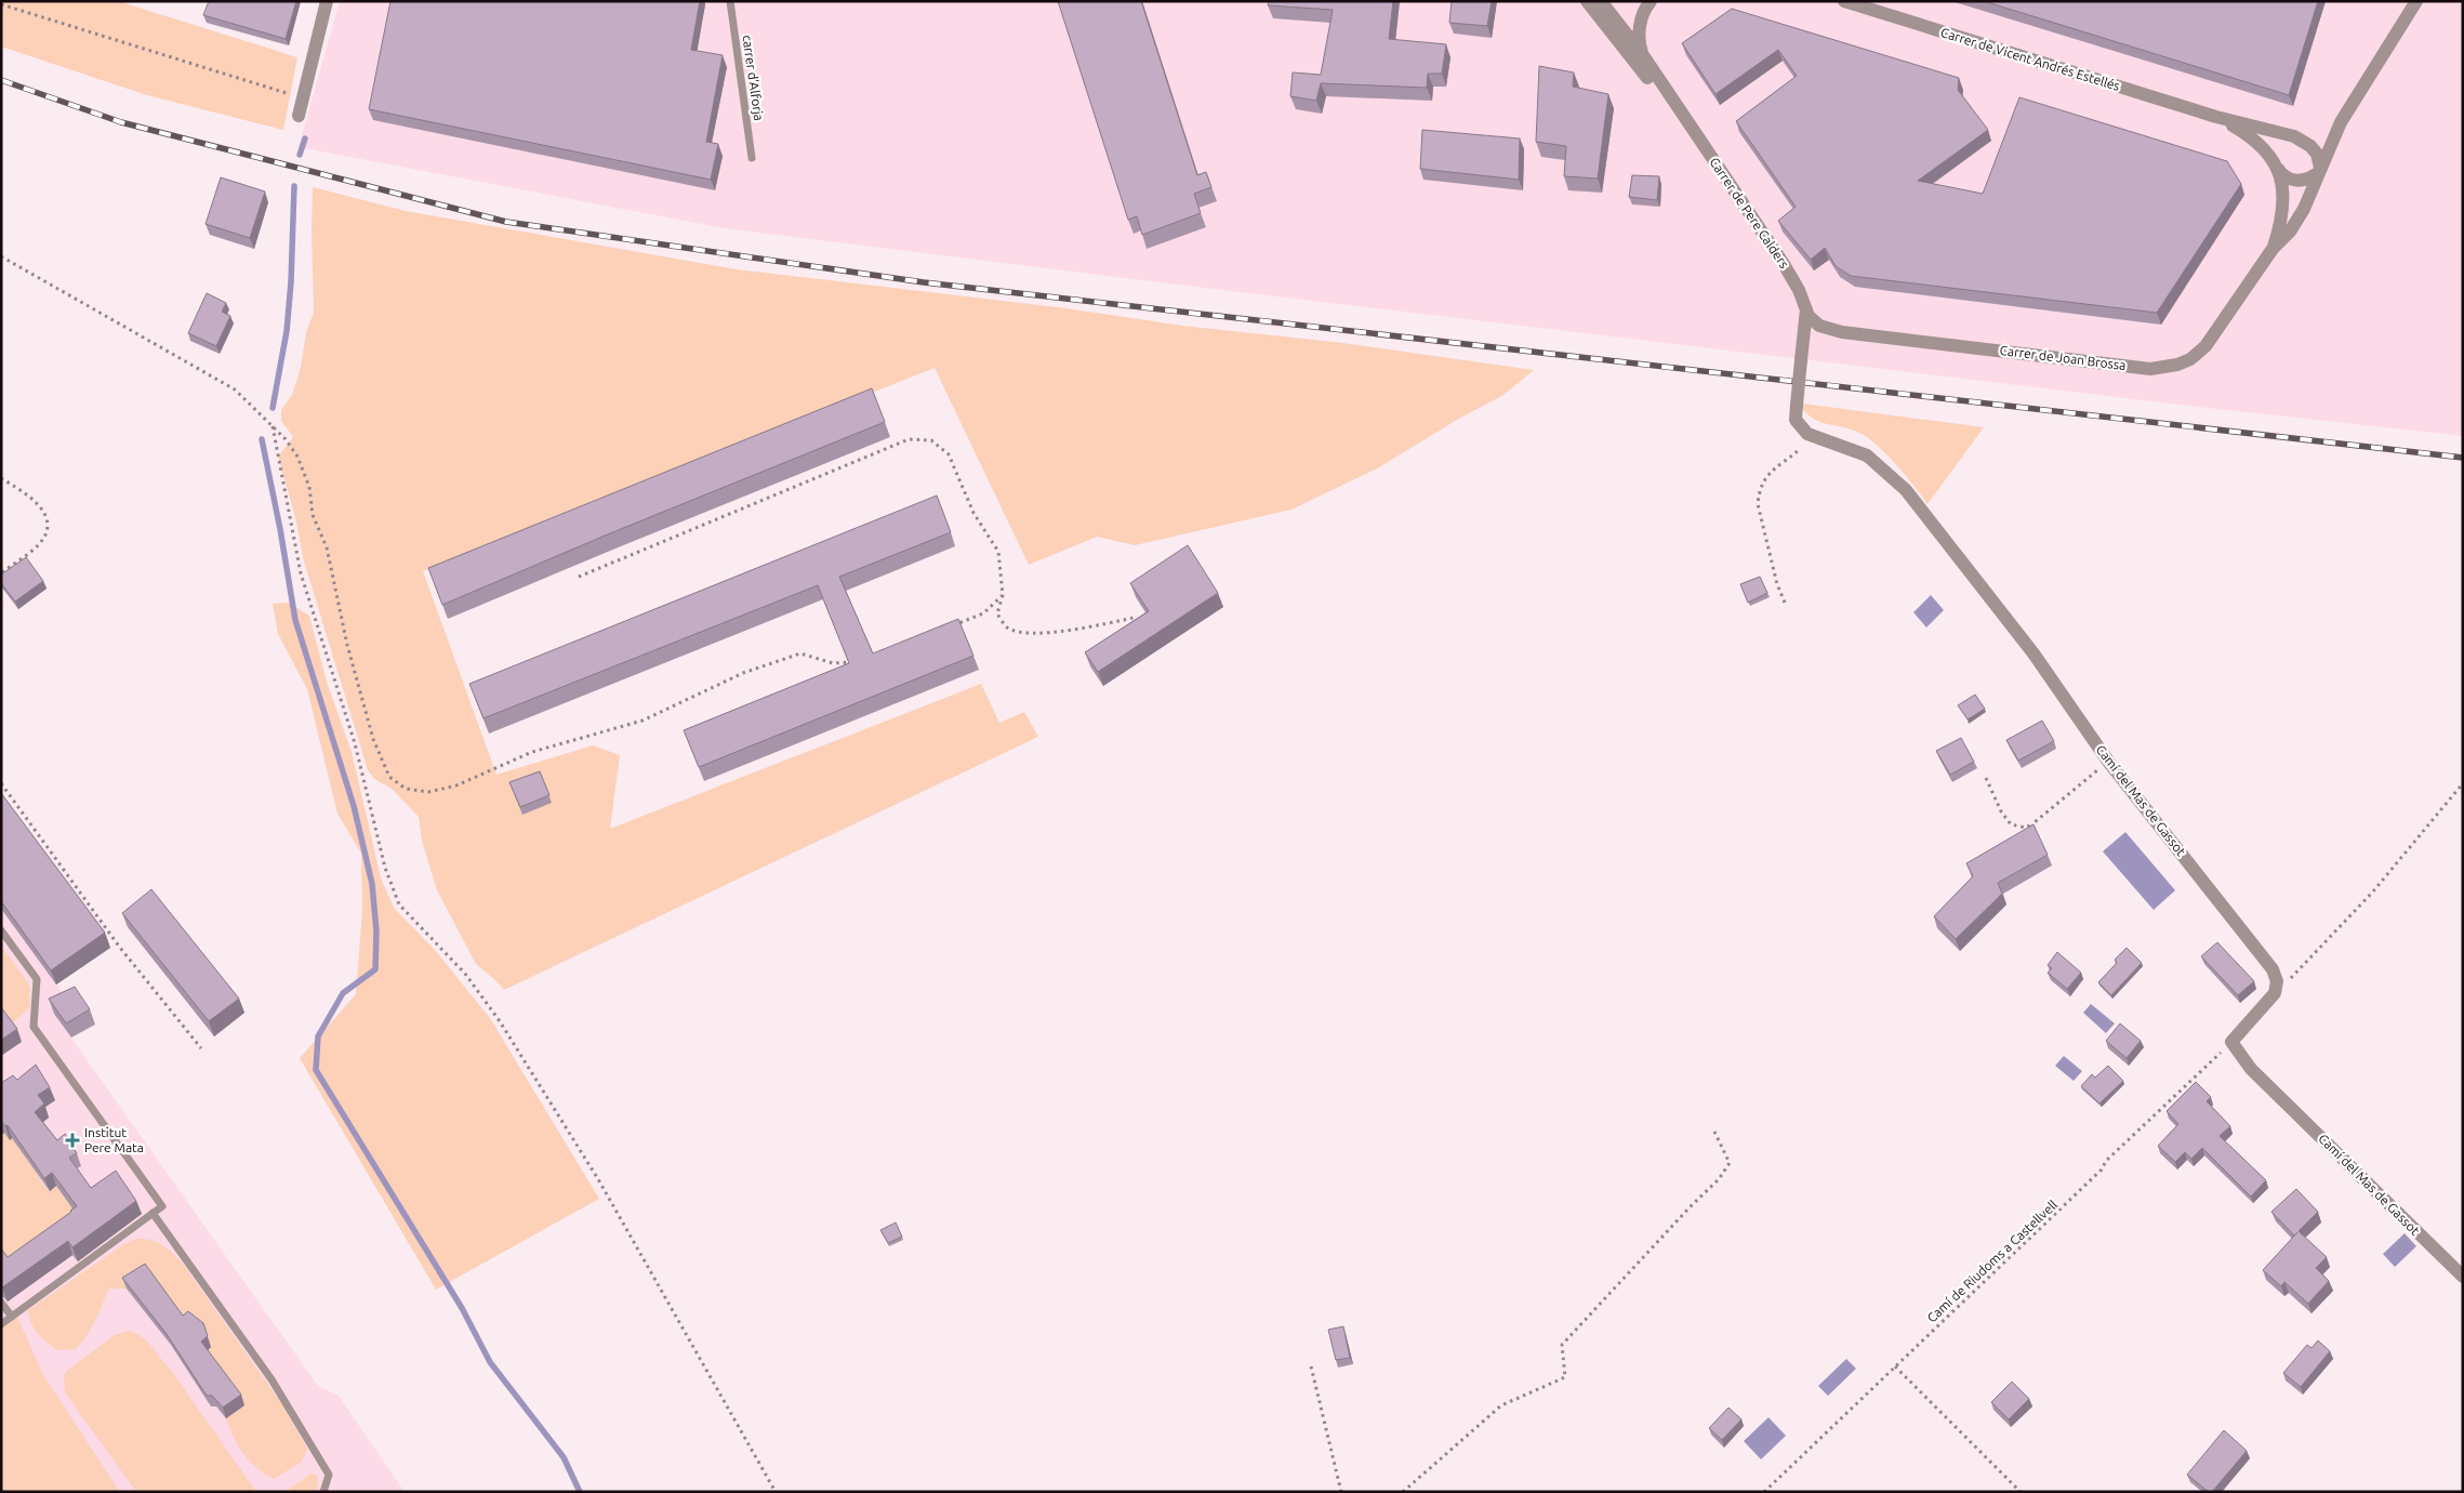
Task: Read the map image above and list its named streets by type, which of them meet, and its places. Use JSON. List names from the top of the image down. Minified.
{"streets":{"street":["Carrer de Vicent Andrés Estellés","Carrer de Pere Calders","Carrer de Joan Brossa","Camí del Mas de Gassot"],"lane":["carrer d'Alforja"],"path":["Camí de Riudoms a Castellvell"]},"crossings":[["Carrer de Pere Calders","Carrer de Joan Brossa"],["Camí del Mas de Gassot","Camí de Riudoms a Castellvell"]],"places":{"health":["Institut Pere Mata"]}}
